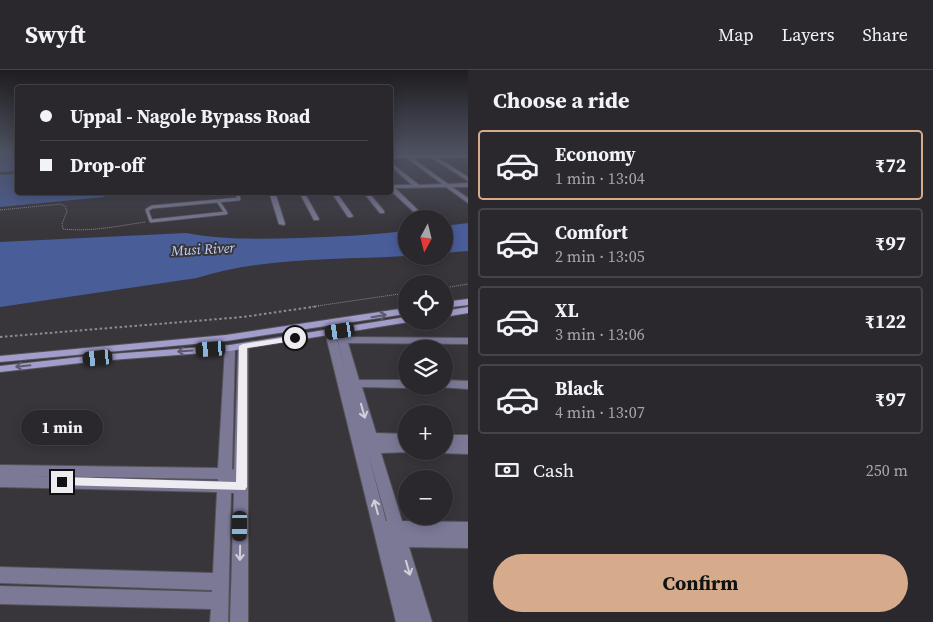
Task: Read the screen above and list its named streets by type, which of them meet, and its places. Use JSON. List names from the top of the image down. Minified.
{"water":["Musi River"],"north":"bottom","page":{"header":"Swyft","nav":["Map","Layers","Share"],"heading":"Choose a ride","banner":["Uppal - Nagole Bypass Road","Drop-off"],"list":[{"name":"Economy","note":"1 min · 13:04","value":"₹72"},{"name":"Comfort","note":"2 min · 13:05","value":"₹97"},{"name":"XL","note":"3 min · 13:06","value":"₹122"},{"name":"Black","note":"4 min · 13:07","value":"₹97"}],"map_buttons":["+","−"],"bubble":"1 min","pay":["Cash","250 m"],"buttons":"Confirm"}}
